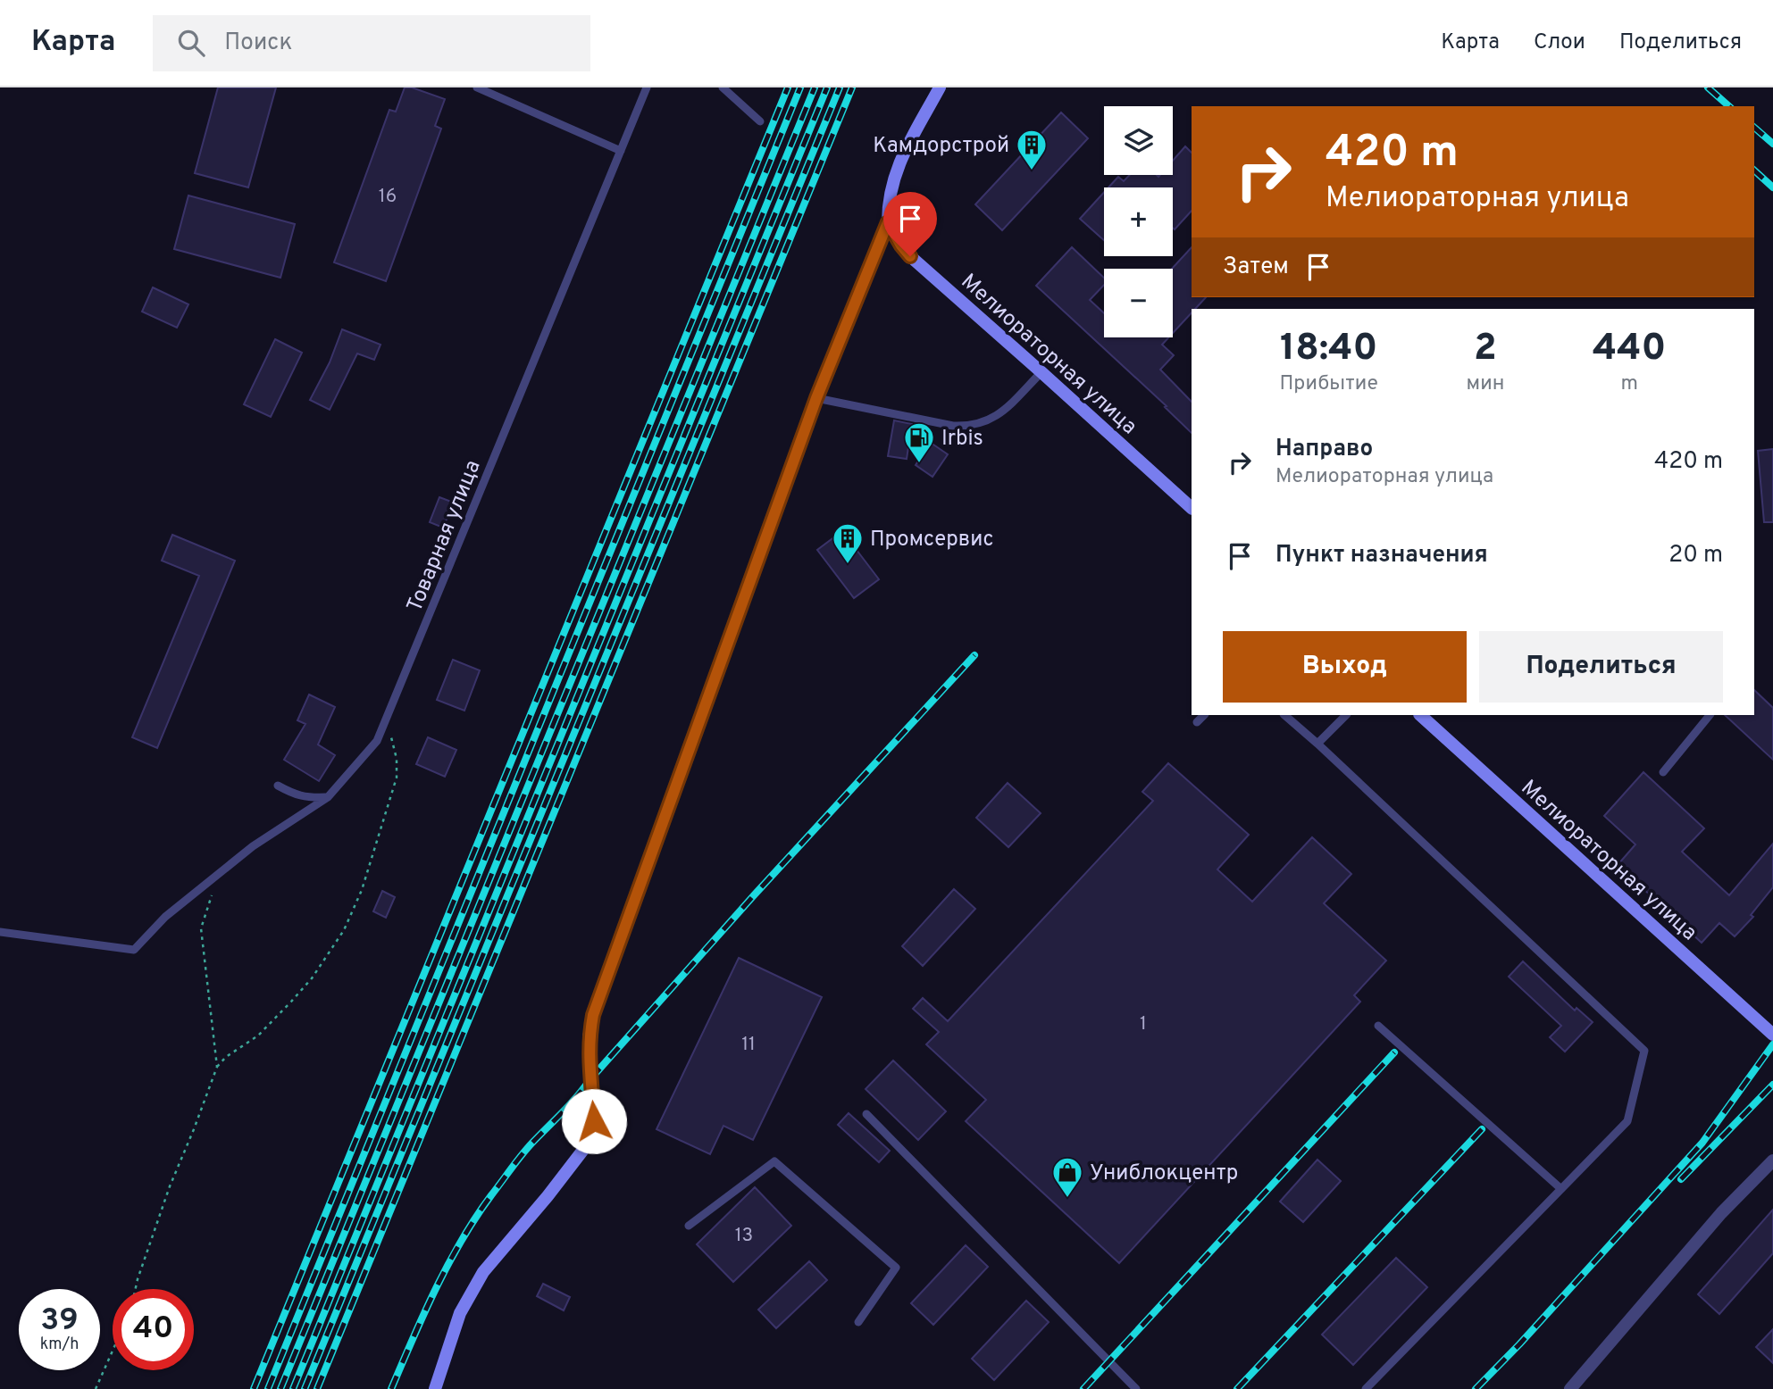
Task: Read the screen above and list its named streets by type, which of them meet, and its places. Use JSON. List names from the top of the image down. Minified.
{"streets":{"street":["Мелиораторная улица"],"lane":["Товарная улица"]},"places":{"building":["Камдорстрой","Промсервис"],"fuel station":["Irbis"],"shop":["Униблокцентр"]},"house_numbers":["16","1","11","13"],"page":{"header":"Карта","search":"Поиск","nav":["Карта","Слои","Поделиться"],"map_buttons":["+","−"],"turn":["420 m","Мелиораторная улица"],"then":"Затем","eta":["18:40","Прибытие","2","мин","440","m"],"list":[{"name":"Направо","note":"Мелиораторная улица","value":"420 m"},{"name":"Пункт назначения","value":"20 m"}],"buttons":["Выход","Поделиться"],"speed":"39 km/h","limit":"40"}}
